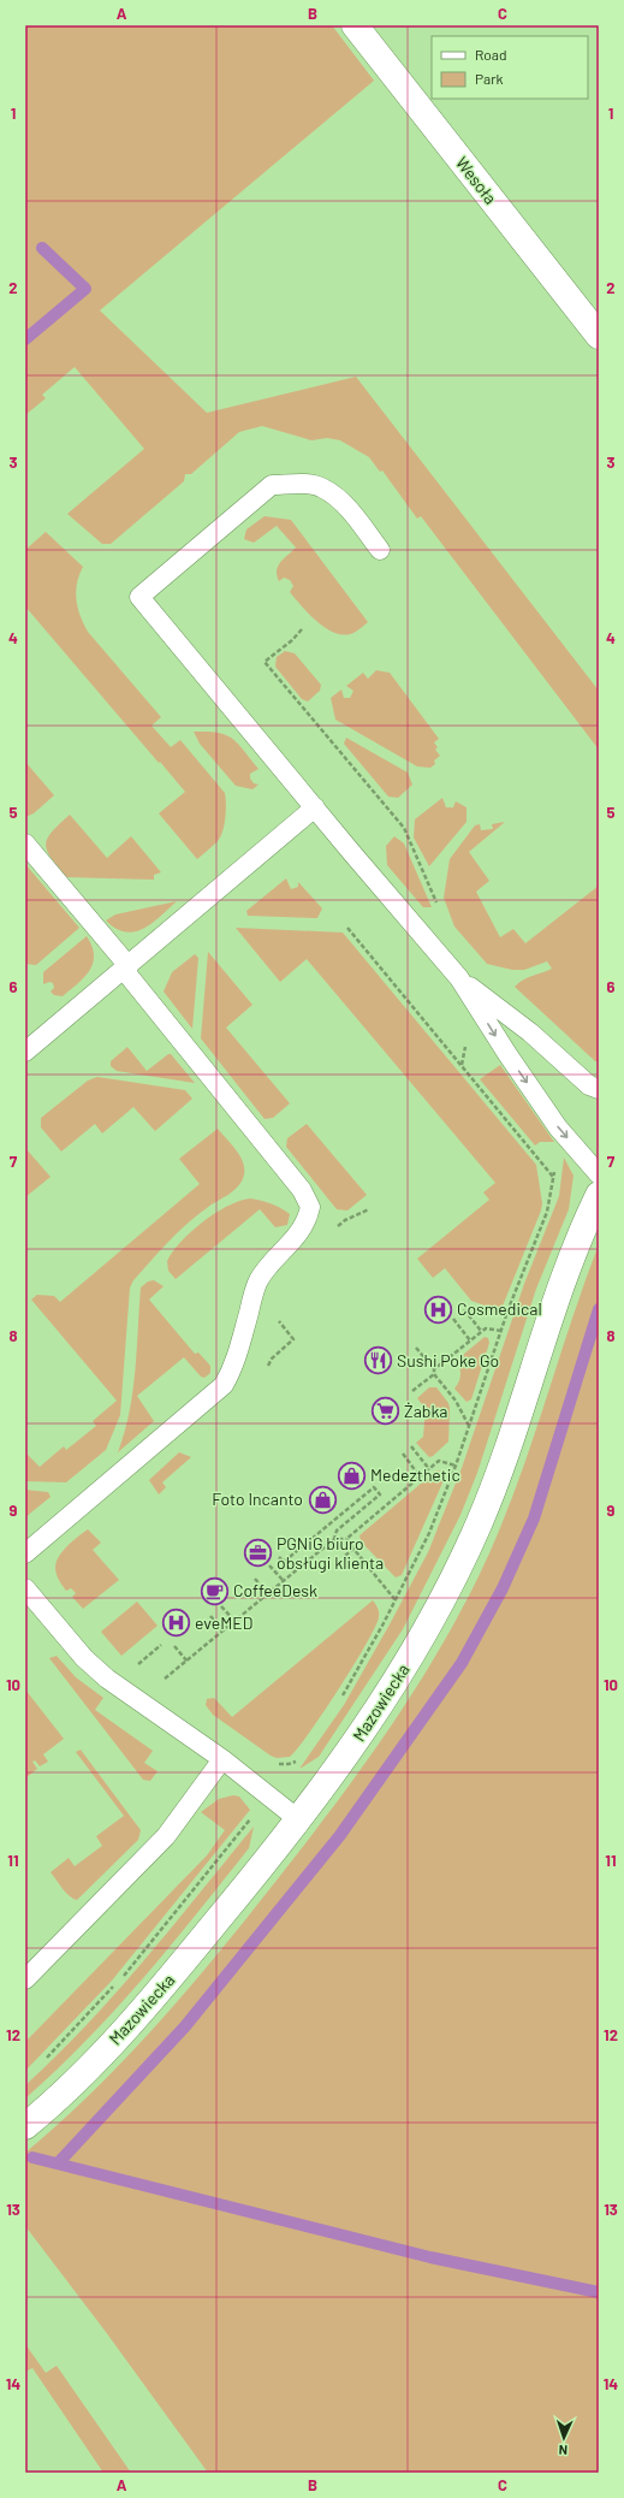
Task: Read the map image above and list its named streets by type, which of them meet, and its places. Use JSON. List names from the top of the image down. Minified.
{"streets":{"street":["Wesoła","Mazowiecka"]},"places":{"hospital":["Cosmedical","eveMED"],"restaurant":["Sushi Poke Go"],"supermarket":["Żabka"],"shop":["Medezthetic","Foto Incanto"],"office":["PGNiG biuro obsługi klienta"],"cafe":["CoffeeDesk"]},"legend":["Road","Park"],"north":"bottom","grid":{"columns":["A","B","C"],"rows":["1","2","3","4","5","6","7","8","9","10","11","12","13","14"]}}
